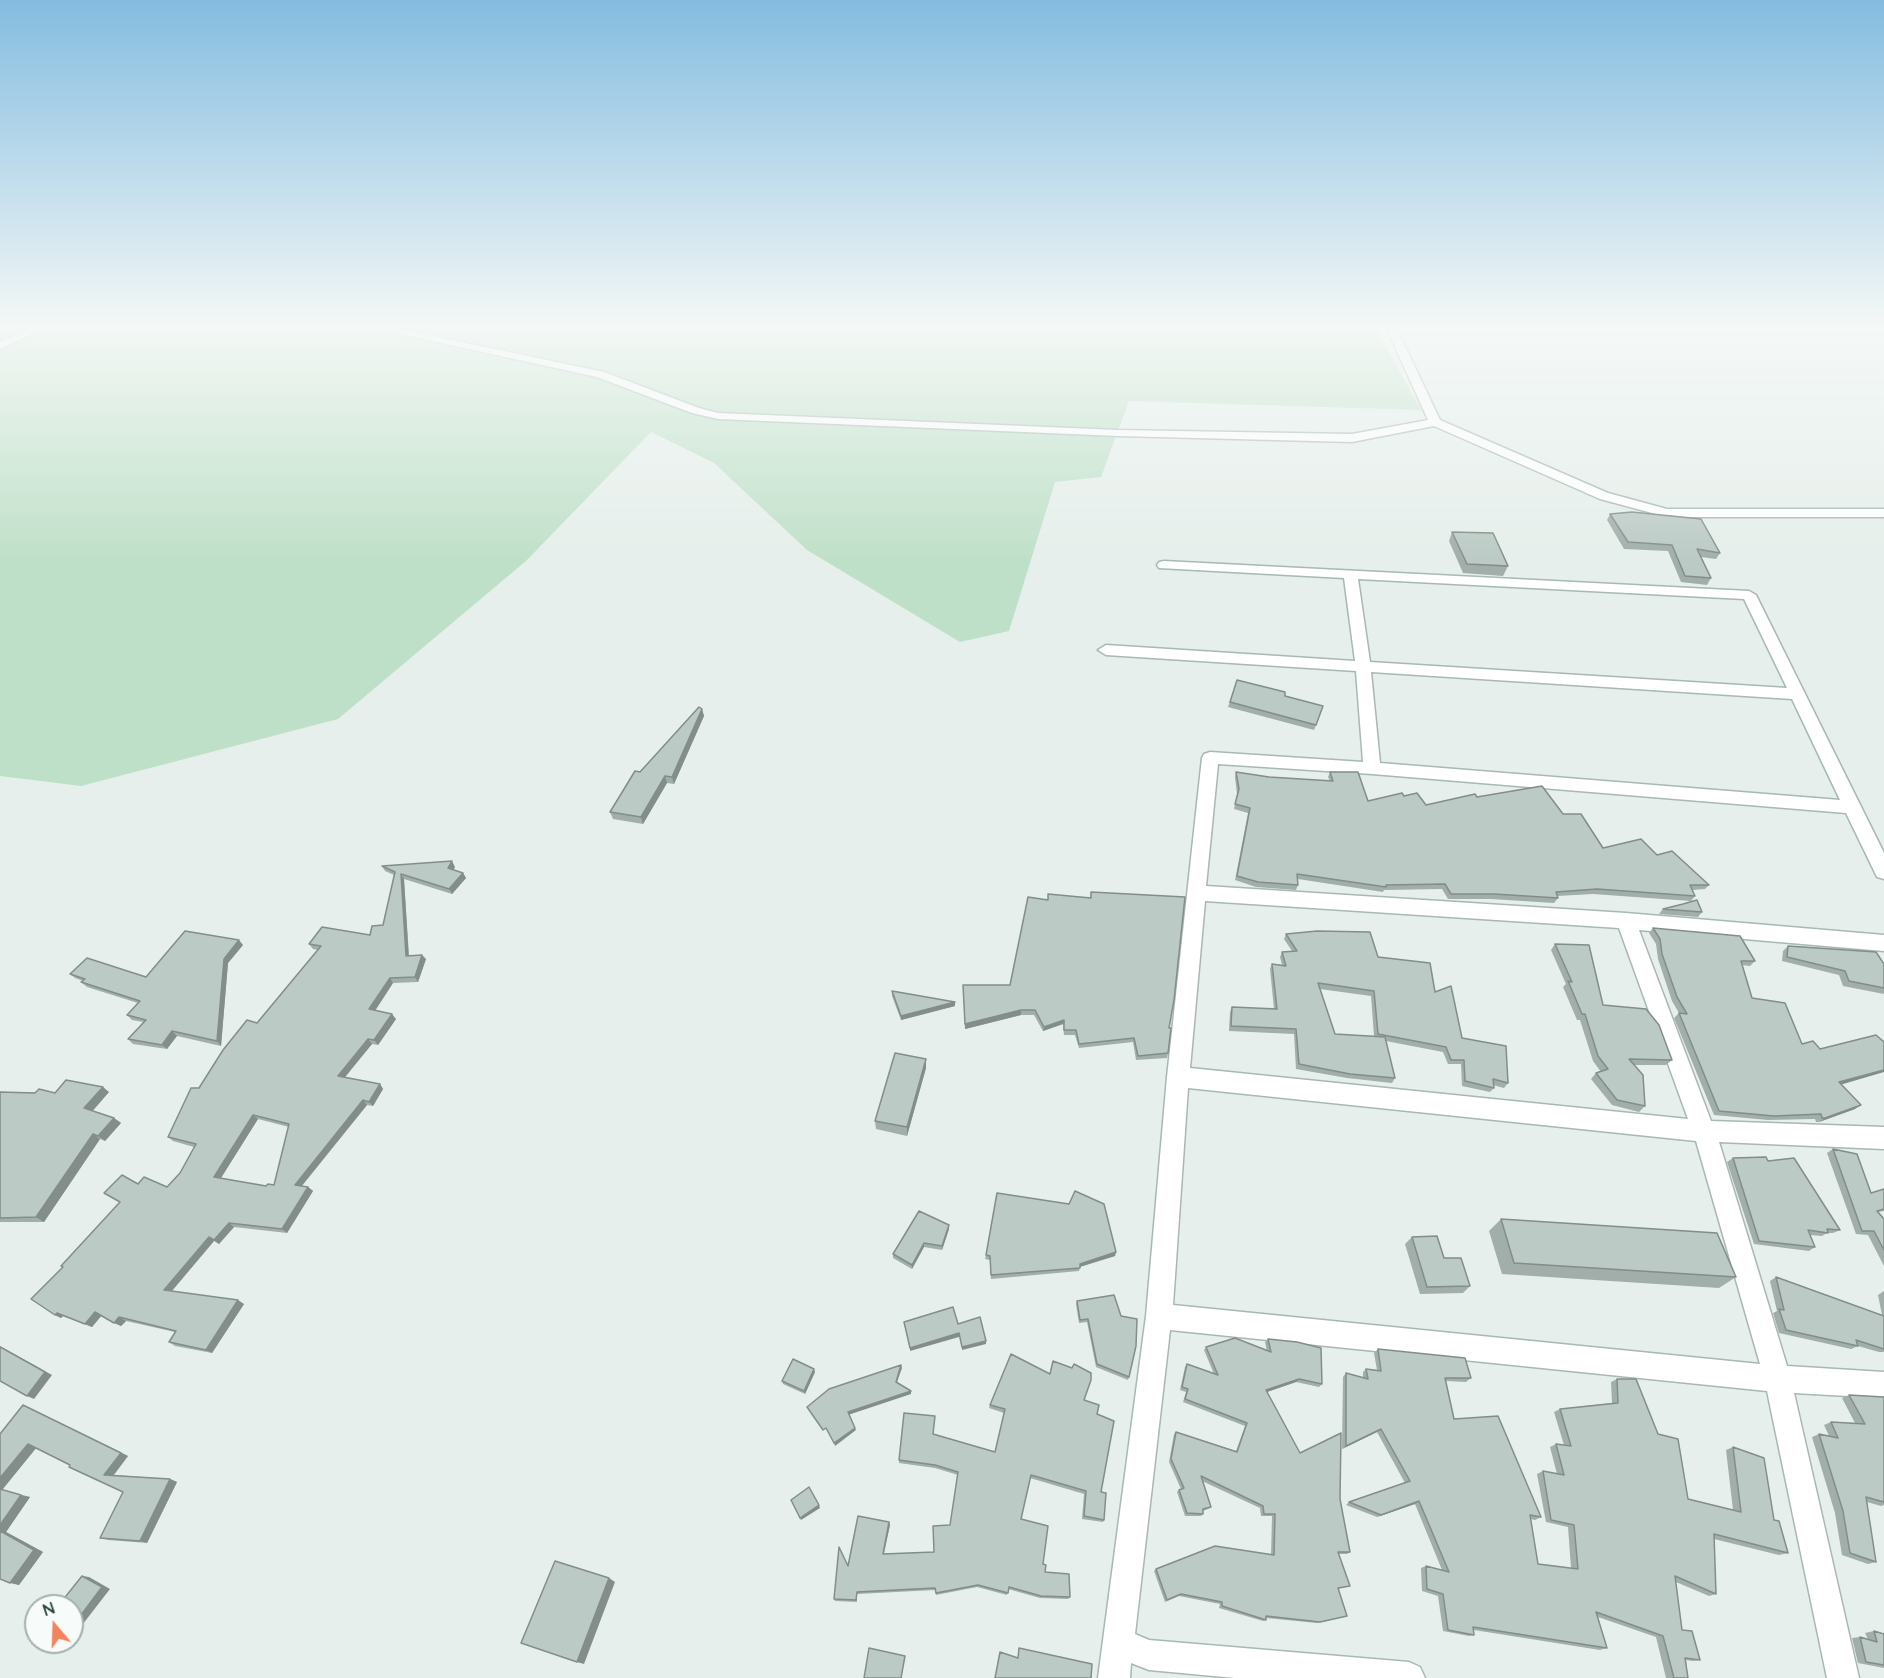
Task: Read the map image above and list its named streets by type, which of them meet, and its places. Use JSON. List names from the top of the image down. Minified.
{"north":"top"}
